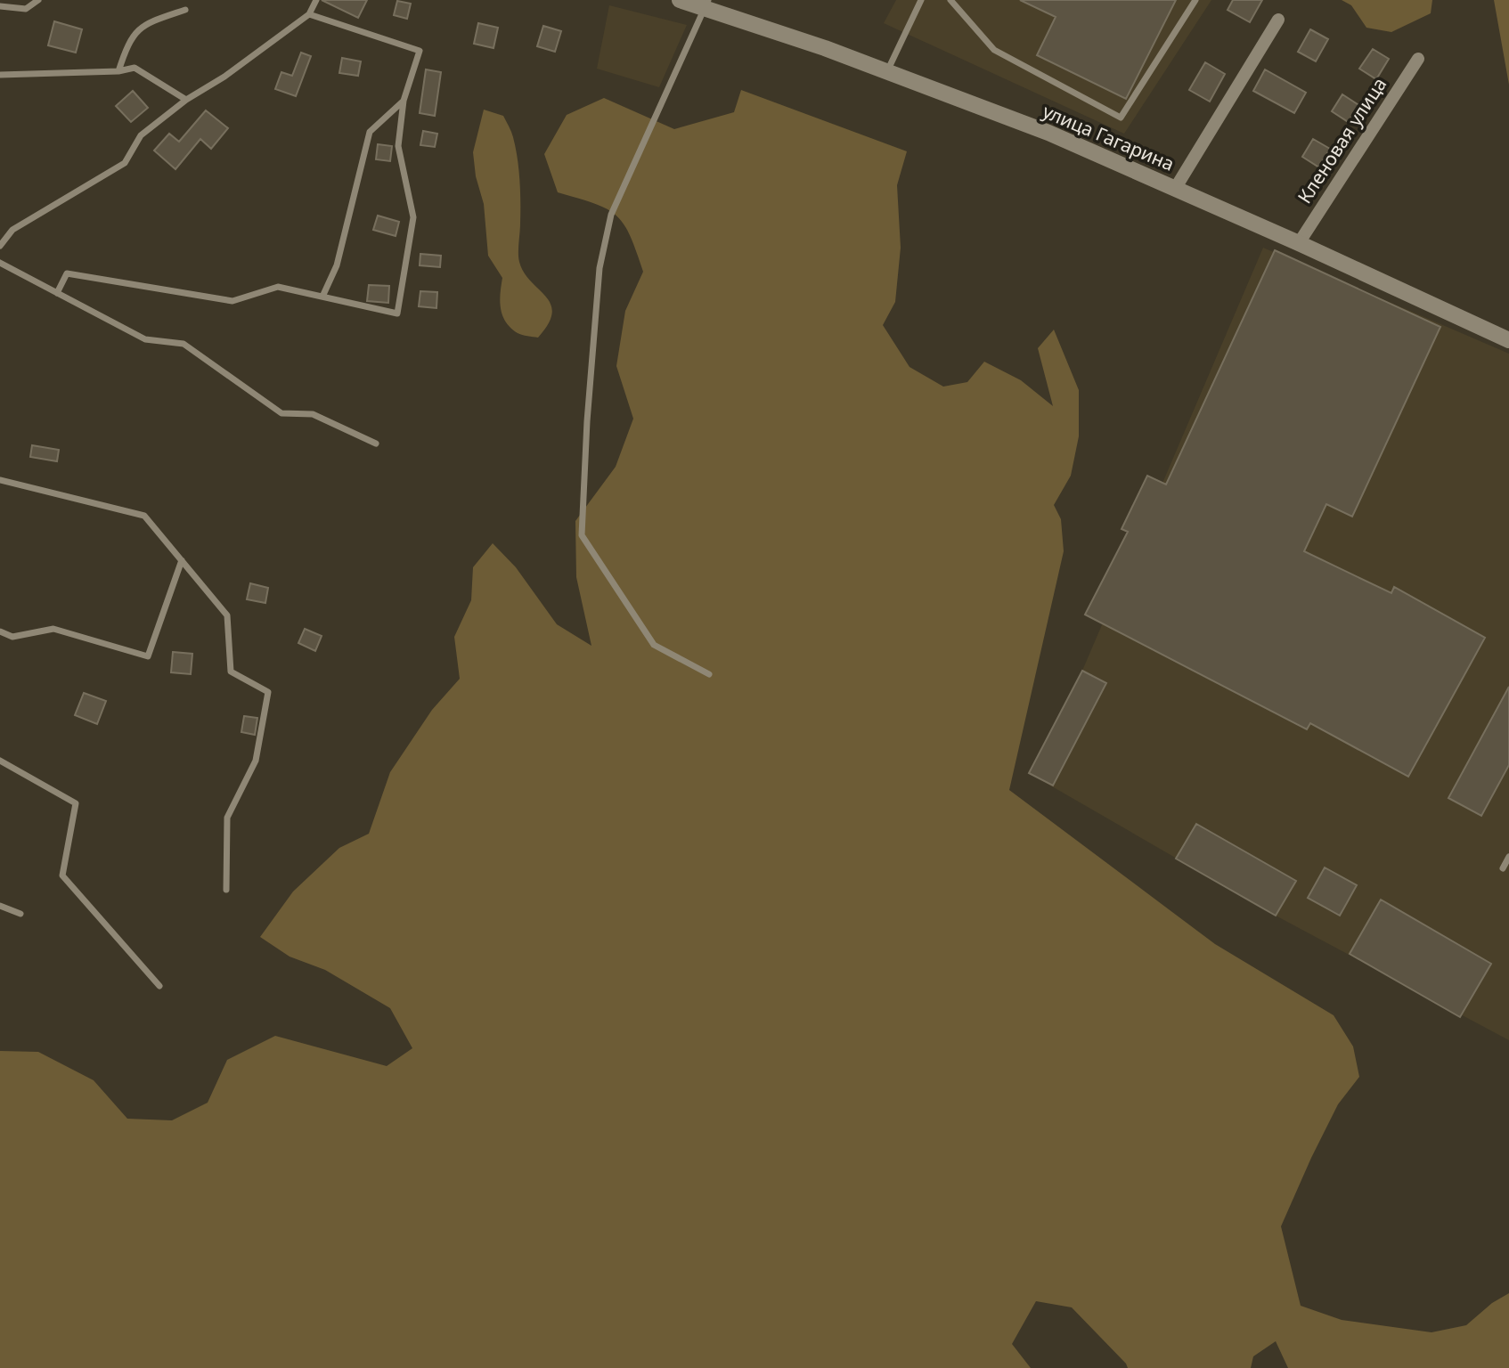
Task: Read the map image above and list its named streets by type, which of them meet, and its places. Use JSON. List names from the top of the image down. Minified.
{"streets":{"street":["улица Гагарина","Кленовая улица"]},"crossings":[["улица Гагарина","Кленовая улица"]]}
